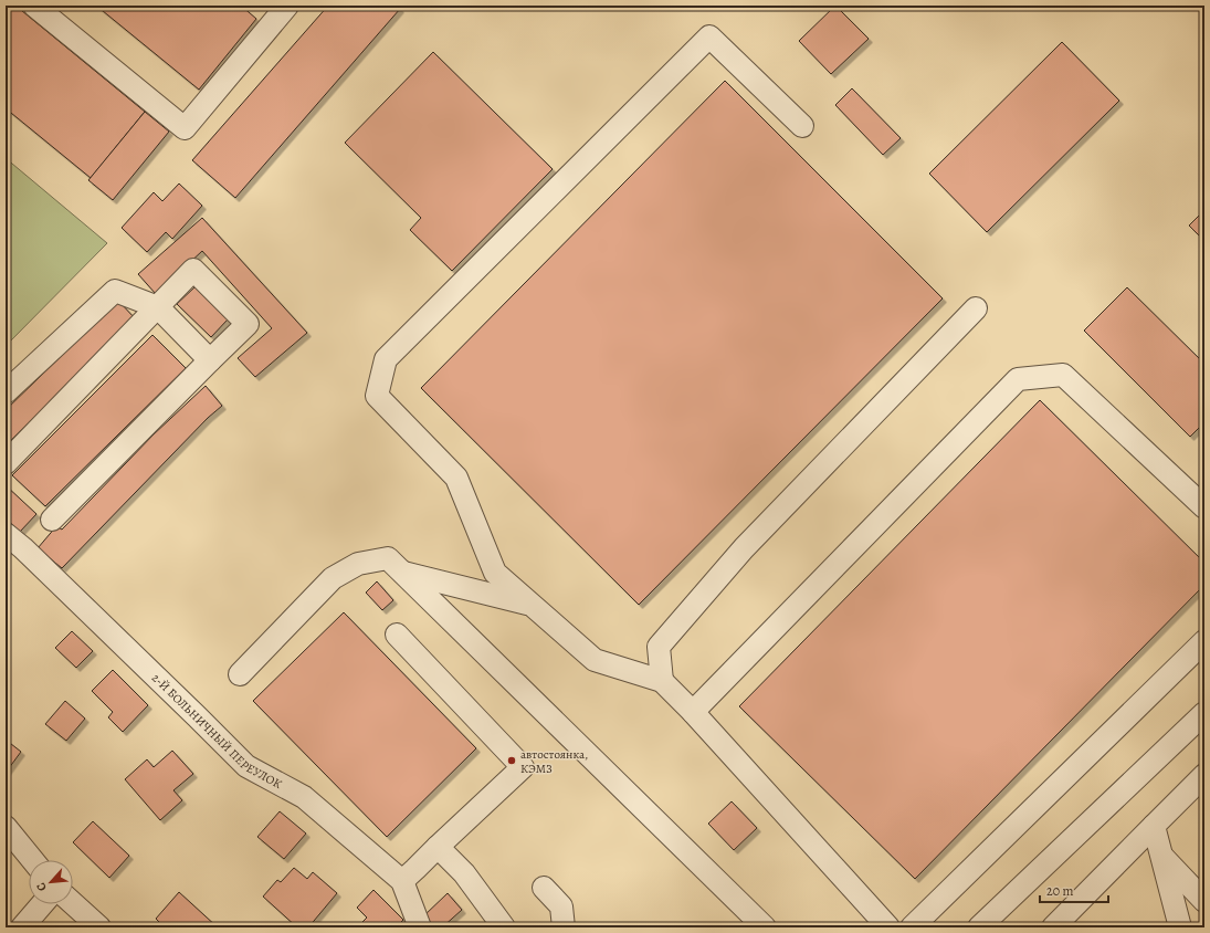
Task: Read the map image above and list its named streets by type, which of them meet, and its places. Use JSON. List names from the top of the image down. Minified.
{"streets":{"street":["2-Й БОЛЬНИЧНЫЙ ПЕРЕУЛОК"]},"places":["автостоянка, КЭМЗ"],"scale_bar":"20 m","north":"bottom left"}
